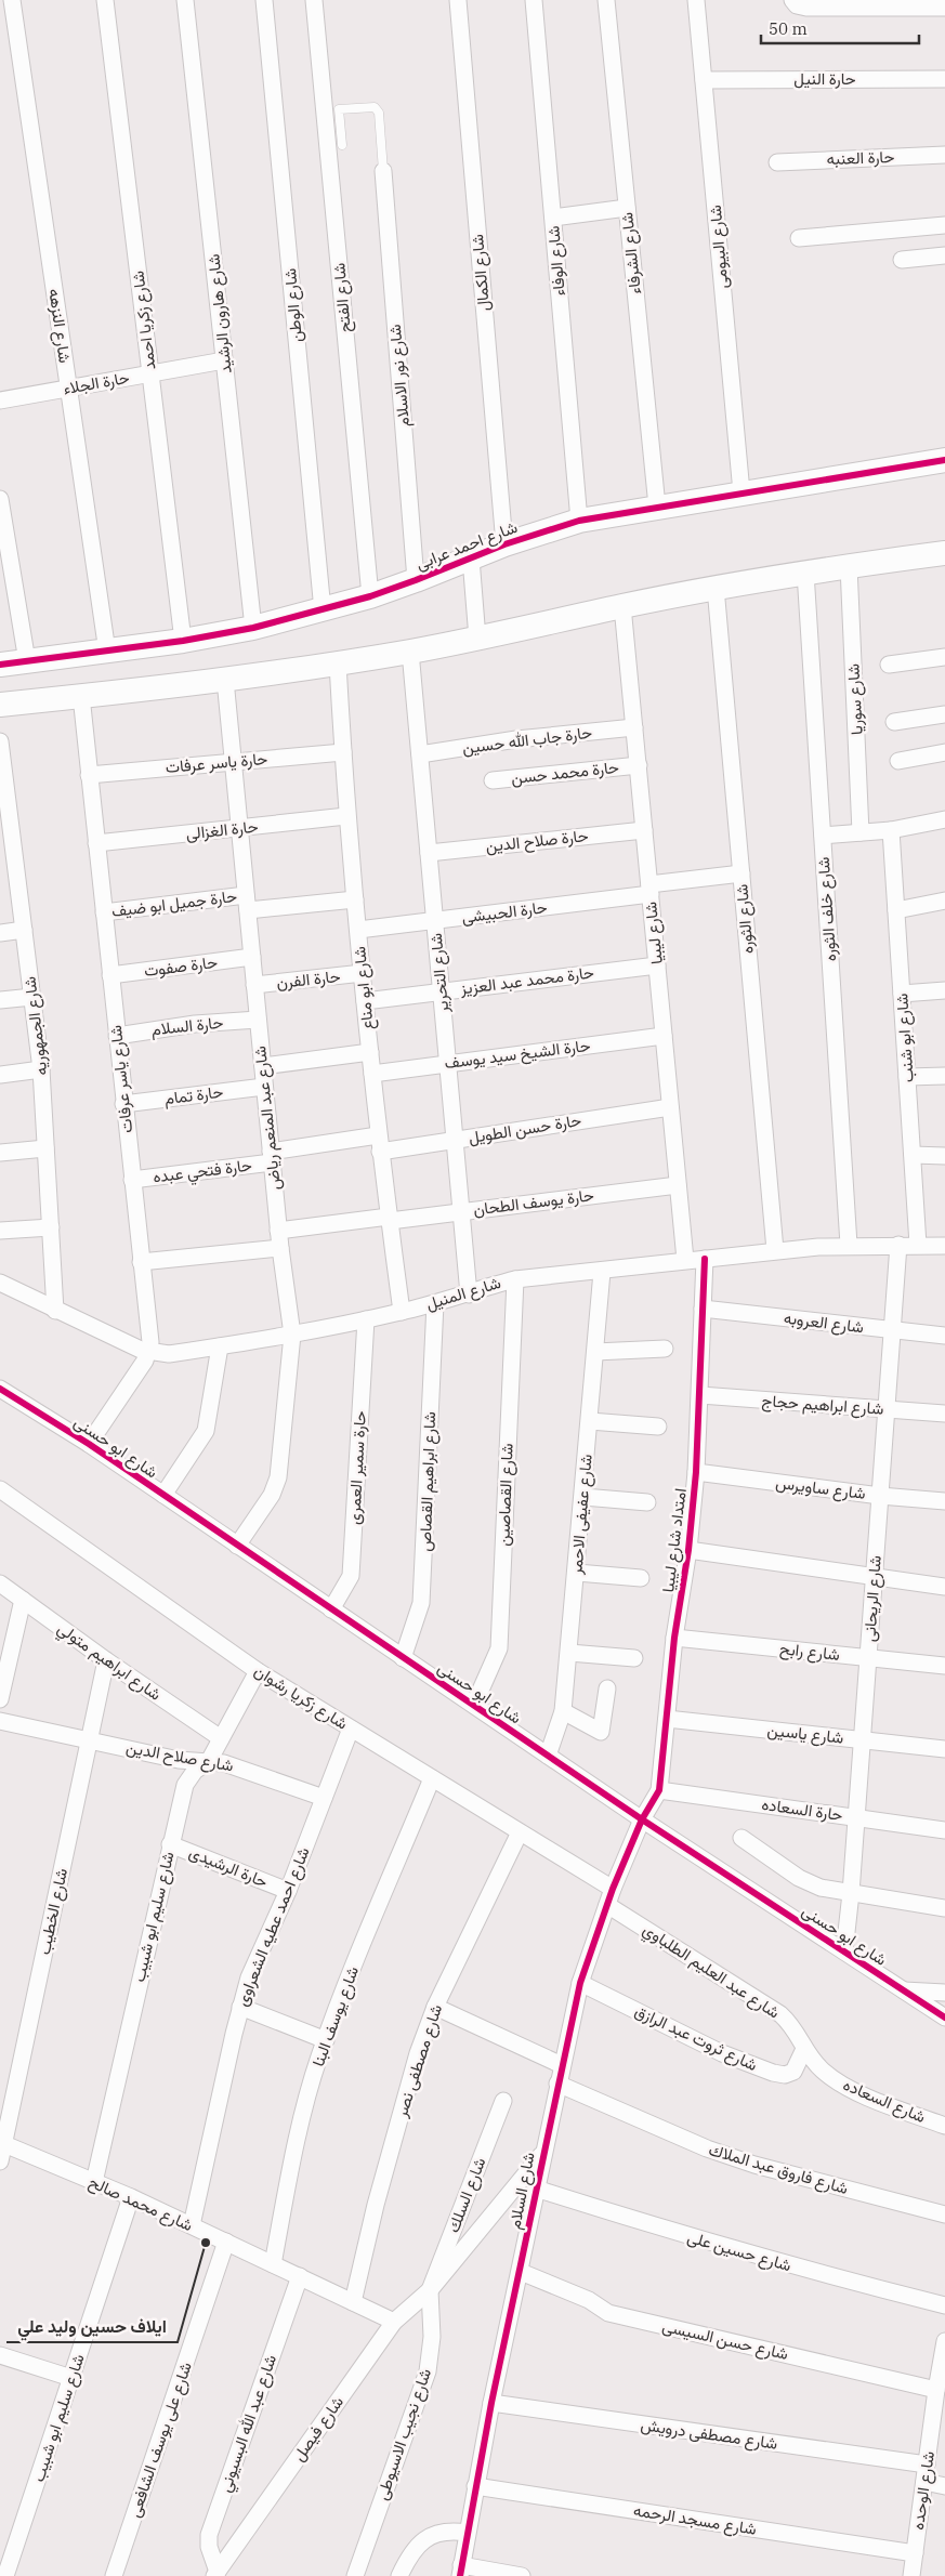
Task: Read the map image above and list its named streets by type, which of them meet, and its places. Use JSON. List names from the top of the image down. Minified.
{"streets":{"street":["حارة النيل","حارة العنبه","شارع البيومى","شارع الشرفاء","شارع الوفاء","شارع الكمال","شارع الفتح","شارع الوطن","شارع هارون الرشيد","شارع زكريا احمد","شارع النزهه","شارع نور الاسلام","حارة الجلاء","شارع احمد عرابى","شارع سوريا","حارة جاب الله حسين","حارة ياسر عرفات","حارة محمد حسن","حارة الغزالى","حارة صلاح الدين","حارة جميل ابو ضيف","شارع خلف الثوره","حارة الحبيشى","شارع الثوره","شارع ليبيا","حارة صفوت","شارع التحرير","حارة الفرن","حارة محمد عبد العزيز","شارع ابو مناع","شارع الجمهوريه","حارة السلام","شارع ابو شنب","حارة الشيخ سيد يوسف","شارع ياسر عرفات","حارة تمام","شارع عبد المنعم رياض","حارة حسن الطويل","حارة فتحي عبده","حارة يوسف الطحان","شارع المنيل","شارع العروبه","شارع ابراهيم حجاج","شارع ابو حسنى","حارة سمير العمرى","شارع ابراهيم القصاص","شارع ساويرس","شارع القصاصين","شارع عفيفى الاحمر","امتداد شارع ليبيا","شارع الريحانى","شارع رابح","شارع ابراهيم متولي","شارع زكريا رشوان","شارع ياسين","شارع صلاح الدين","حارة السعاده","حارة الرشيدى","شارع الخطيب","شارع سليم ابو شبيب","شارع احمد عطيه الشعراوى","شارع عبد العليم الطلباوي","شارع يوسف البنا","شارع ثروت عبد الرازق","شارع مصطفى نصر","شارع السعاده","شارع فاروق عبد الملاك","شارع السلام","شارع السلك","شارع محمد صالح","شارع حسين على","شارع حسن السيسى","شارع عبد الله البسيوني","شارع فيصل","شارع نجيب الاسيوطى","شارع مصطفى درويش","شارع على يوسف الشافعى","شارع الوحده","شارع مسجد الرحمه"]},"crossings":[["حارة النيل","شارع البيومى"],["شارع البيومى","شارع احمد عرابى"],["شارع الشرفاء","شارع احمد عرابى"],["شارع الوفاء","شارع احمد عرابى"],["شارع الكمال","شارع احمد عرابى"],["شارع الفتح","شارع احمد عرابى"],["شارع الوطن","شارع احمد عرابى"],["شارع هارون الرشيد","حارة الجلاء"],["شارع هارون الرشيد","شارع احمد عرابى"],["شارع زكريا احمد","حارة الجلاء"],["شارع زكريا احمد","شارع احمد عرابى"],["شارع النزهه","حارة الجلاء"],["شارع النزهه","شارع احمد عرابى"],["شارع نور الاسلام","شارع احمد عرابى"],["حارة جاب الله حسين","شارع ليبيا"],["حارة جاب الله حسين","شارع التحرير"],["حارة ياسر عرفات","شارع ابو مناع"],["حارة ياسر عرفات","شارع ياسر عرفات"],["حارة ياسر عرفات","شارع عبد المنعم رياض"],["حارة محمد حسن","شارع ليبيا"],["حارة الغزالى","شارع ابو مناع"],["حارة الغزالى","شارع ياسر عرفات"],["حارة الغزالى","شارع عبد المنعم رياض"],["حارة صلاح الدين","شارع ليبيا"],["حارة صلاح الدين","شارع التحرير"],["حارة جميل ابو ضيف","شارع ابو مناع"],["حارة جميل ابو ضيف","شارع ياسر عرفات"],["حارة جميل ابو ضيف","شارع عبد المنعم رياض"],["شارع خلف الثوره","شارع المنيل"],["حارة الحبيشى","شارع الثوره"],["حارة الحبيشى","شارع ليبيا"],["حارة الحبيشى","شارع التحرير"],["حارة الحبيشى","شارع ابو مناع"],["شارع الثوره","شارع المنيل"],["شارع ليبيا","حارة محمد عبد العزيز"],["شارع ليبيا","حارة الشيخ سيد يوسف"],["شارع ليبيا","حارة حسن الطويل"],["شارع ليبيا","حارة يوسف الطحان"],["شارع ليبيا","شارع المنيل"],["حارة صفوت","شارع ياسر عرفات"],["حارة صفوت","شارع عبد المنعم رياض"],["شارع التحرير","حارة محمد عبد العزيز"],["شارع التحرير","حارة الشيخ سيد يوسف"],["شارع التحرير","حارة حسن الطويل"],["شارع التحرير","حارة يوسف الطحان"],["شارع التحرير","شارع المنيل"],["حارة الفرن","شارع ابو مناع"],["حارة الفرن","شارع عبد المنعم رياض"],["حارة محمد عبد العزيز","شارع ابو مناع"],["شارع ابو مناع","حارة الشيخ سيد يوسف"],["شارع ابو مناع","حارة حسن الطويل"],["شارع ابو مناع","حارة يوسف الطحان"],["شارع ابو مناع","شارع المنيل"],["شارع الجمهوريه","شارع المنيل"],["حارة السلام","شارع ياسر عرفات"],["حارة السلام","شارع عبد المنعم رياض"],["شارع ابو شنب","شارع المنيل"],["شارع ياسر عرفات","حارة تمام"],["شارع ياسر عرفات","حارة فتحي عبده"],["شارع ياسر عرفات","شارع المنيل"],["حارة تمام","شارع عبد المنعم رياض"],["شارع عبد المنعم رياض","حارة حسن الطويل"],["شارع عبد المنعم رياض","حارة فتحي عبده"],["شارع عبد المنعم رياض","حارة يوسف الطحان"],["شارع عبد المنعم رياض","شارع المنيل"],["شارع عبد المنعم رياض","شارع ابو حسنى"],["حارة حسن الطويل","حارة فتحي عبده"],["شارع المنيل","حارة سمير العمرى"],["شارع المنيل","شارع ابراهيم القصاص"],["شارع المنيل","شارع القصاصين"],["شارع المنيل","شارع عفيفى الاحمر"],["شارع المنيل","امتداد شارع ليبيا"],["شارع المنيل","شارع الريحانى"],["شارع العروبه","امتداد شارع ليبيا"],["شارع العروبه","شارع الريحانى"],["شارع ابراهيم حجاج","امتداد شارع ليبيا"],["شارع ابراهيم حجاج","شارع الريحانى"],["شارع ابو حسنى","حارة سمير العمرى"],["شارع ابو حسنى","شارع ابراهيم القصاص"],["شارع ابو حسنى","شارع القصاصين"],["شارع ابو حسنى","شارع عفيفى الاحمر"],["شارع ابو حسنى","امتداد شارع ليبيا"],["شارع ابو حسنى","شارع الريحانى"],["شارع ابو حسنى","شارع السلام"],["شارع ساويرس","امتداد شارع ليبيا"],["شارع ساويرس","شارع الريحانى"],["امتداد شارع ليبيا","شارع رابح"],["امتداد شارع ليبيا","شارع ياسين"],["امتداد شارع ليبيا","حارة السعاده"],["امتداد شارع ليبيا","شارع السلام"],["شارع الريحانى","شارع رابح"],["شارع الريحانى","شارع ياسين"],["شارع الريحانى","حارة السعاده"],["شارع ابراهيم متولي","شارع الخطيب"],["شارع ابراهيم متولي","شارع سليم ابو شبيب"],["شارع زكريا رشوان","شارع سليم ابو شبيب"],["شارع زكريا رشوان","شارع احمد عطيه الشعراوى"],["شارع زكريا رشوان","شارع يوسف البنا"],["شارع زكريا رشوان","شارع مصطفى نصر"],["شارع زكريا رشوان","شارع السلام"],["شارع صلاح الدين","شارع الخطيب"],["شارع صلاح الدين","شارع سليم ابو شبيب"],["شارع صلاح الدين","شارع احمد عطيه الشعراوى"],["حارة الرشيدى","شارع سليم ابو شبيب"],["حارة الرشيدى","شارع احمد عطيه الشعراوى"],["شارع الخطيب","شارع محمد صالح"],["شارع سليم ابو شبيب","شارع محمد صالح"],["شارع احمد عطيه الشعراوى","شارع محمد صالح"],["شارع عبد العليم الطلباوي","شارع ثروت عبد الرازق"],["شارع عبد العليم الطلباوي","شارع السعاده"],["شارع عبد العليم الطلباوي","شارع السلام"],["شارع يوسف البنا","شارع محمد صالح"],["شارع ثروت عبد الرازق","شارع السعاده"],["شارع ثروت عبد الرازق","شارع السلام"],["شارع مصطفى نصر","شارع محمد صالح"],["شارع فاروق عبد الملاك","شارع السلام"],["شارع السلام","شارع السلك"],["شارع السلام","شارع حسين على"],["شارع السلام","شارع حسن السيسى"],["شارع السلام","شارع فيصل"],["شارع السلام","شارع نجيب الاسيوطى"],["شارع السلام","شارع مصطفى درويش"],["شارع السلام","شارع مسجد الرحمه"],["شارع السلك","شارع فيصل"],["شارع السلك","شارع نجيب الاسيوطى"],["شارع محمد صالح","شارع عبد الله البسيوني"],["شارع محمد صالح","شارع فيصل"],["شارع محمد صالح","شارع على يوسف الشافعى"],["شارع حسن السيسى","شارع الوحده"],["شارع عبد الله البسيوني","شارع فيصل"],["شارع فيصل","شارع نجيب الاسيوطى"],["شارع مصطفى درويش","شارع الوحده"],["شارع الوحده","شارع مسجد الرحمه"]],"places":["ايلاف حسين وليد علي"],"scale_bar":"50 m"}
